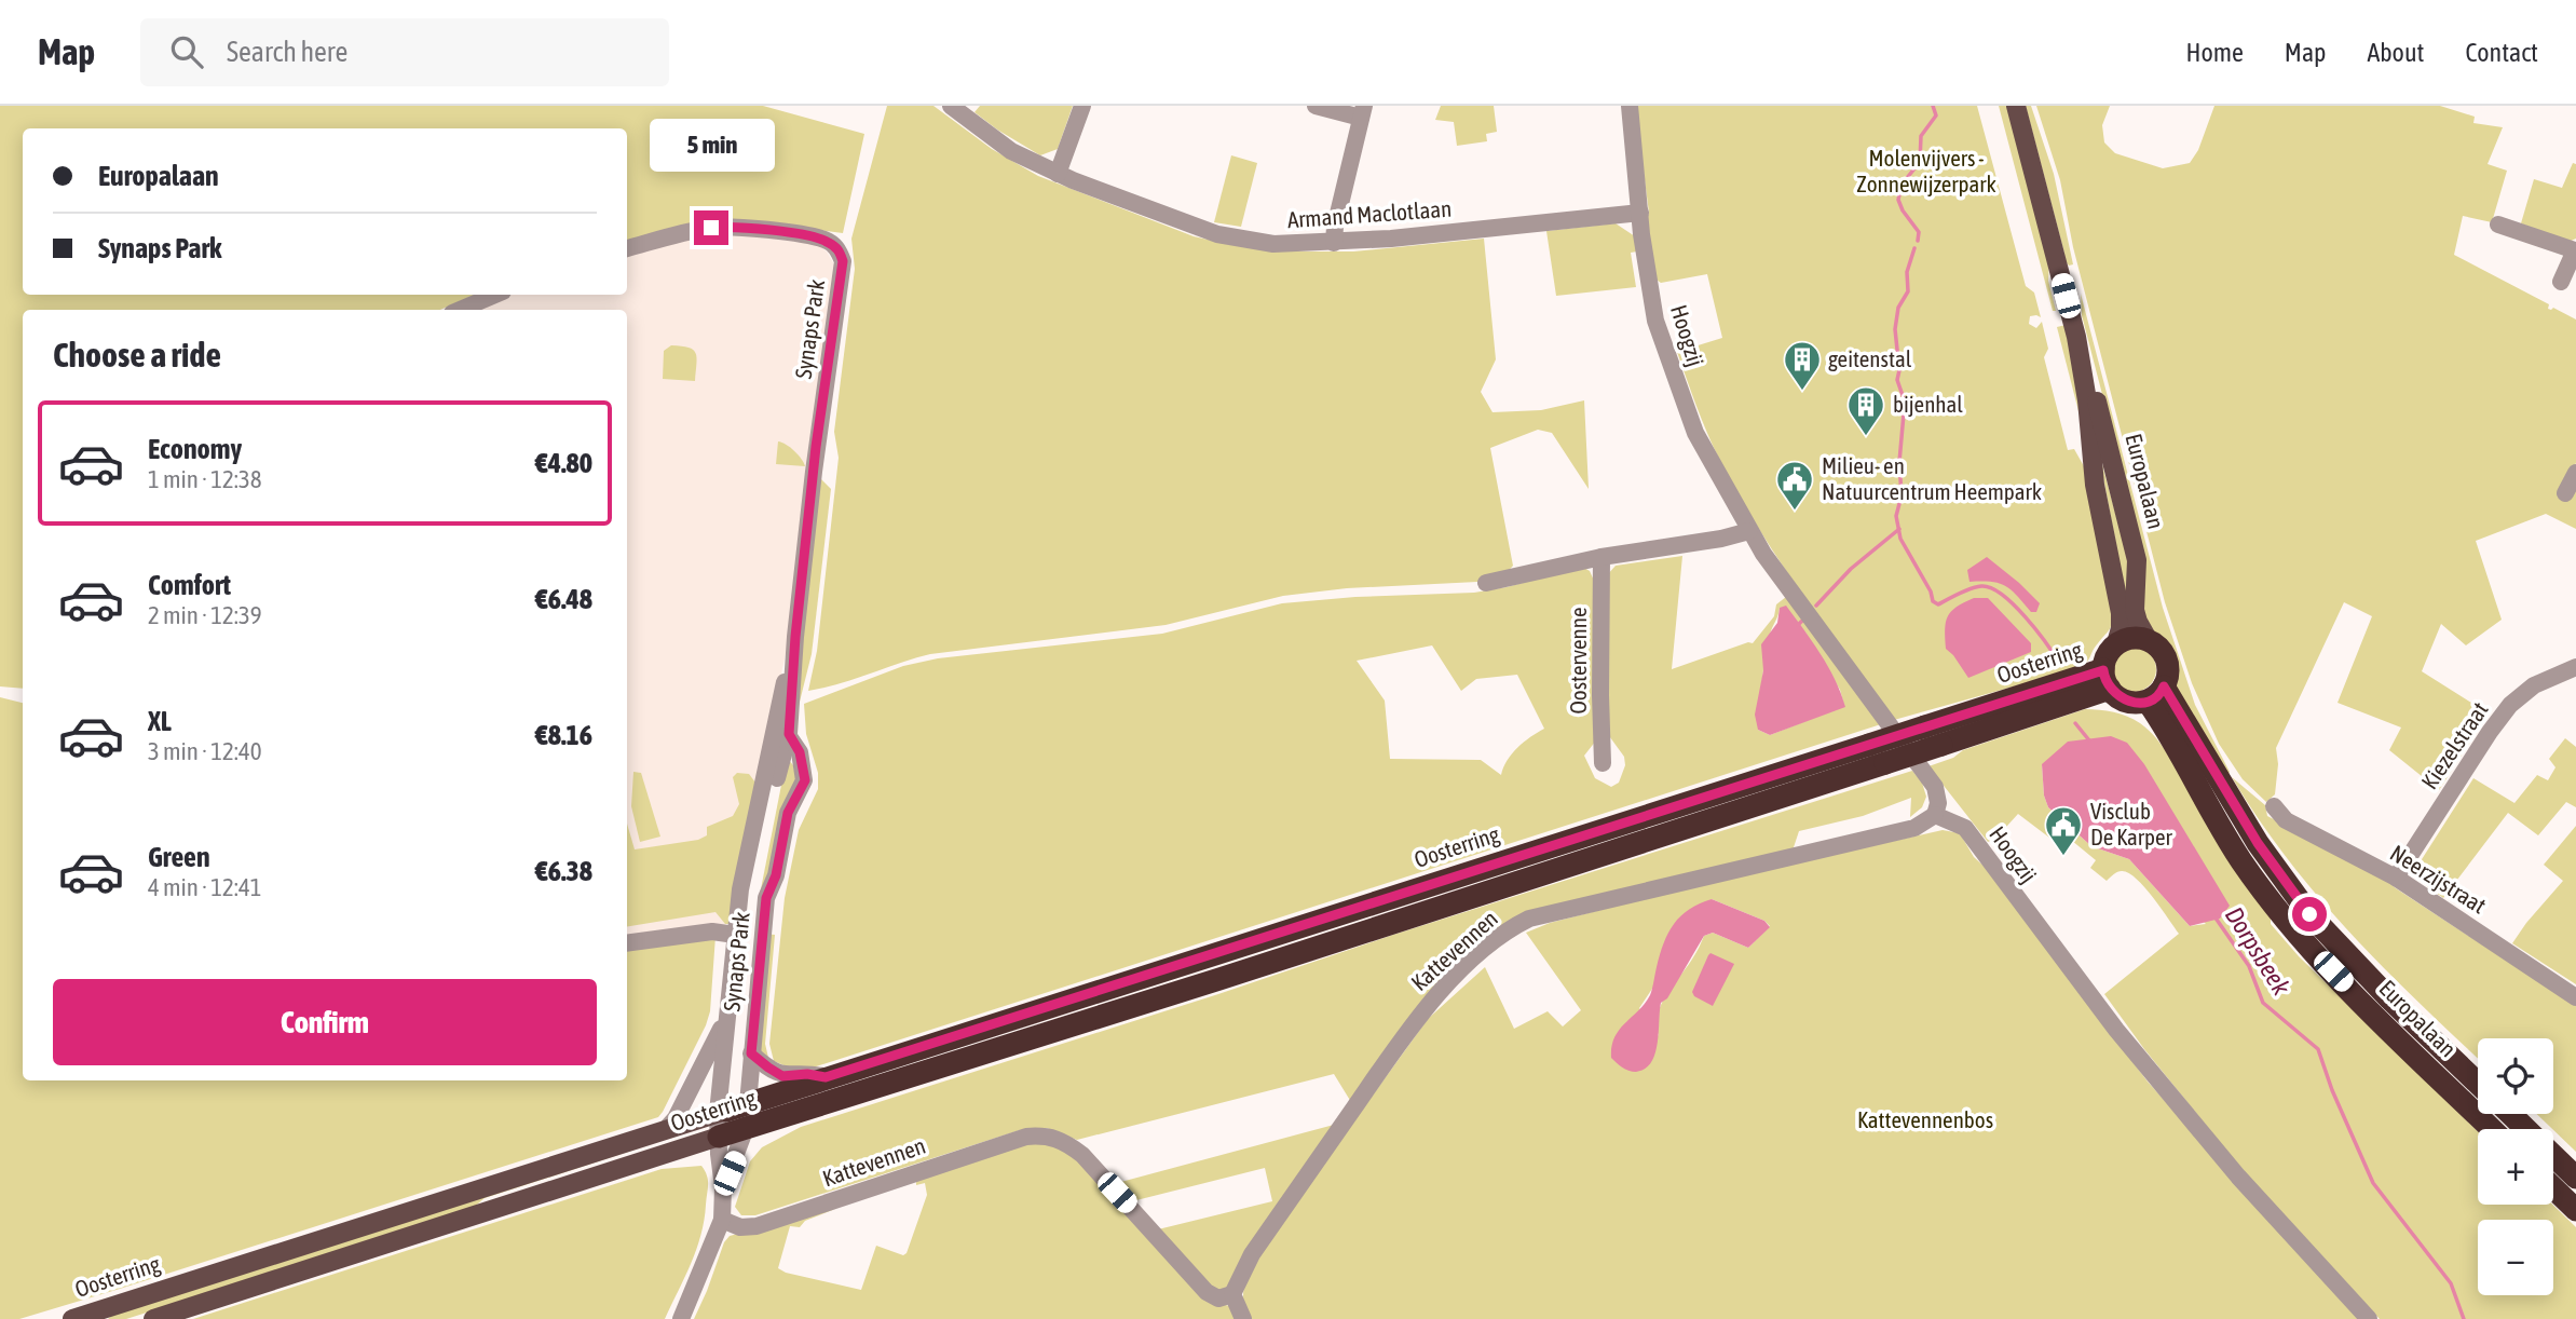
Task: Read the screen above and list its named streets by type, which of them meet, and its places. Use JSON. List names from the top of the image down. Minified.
{"streets":{"highway":["Europalaan","Oosterring"],"street":["Armand Maclotlaan","Synaps Park","Hoogzij","Oostervenne","Kiezelstraat","Neerzijstraat","Kattevennen"]},"crossings":[["Armand Maclotlaan","Hoogzij"],["Synaps Park","Oosterring"],["Hoogzij","Kattevennen"],["Europalaan","Oosterring"],["Kiezelstraat","Neerzijstraat"]],"water":["Dorpsbeek"],"parks":["Molenvijvers - Zonnewijzerpark","Kattevennenbos"],"places":{"building":["geitenstal","bijenhal"],"public building":["Milieu- en Natuurcentrum Heempark","Visclub De Karper"]},"page":{"header":"Map","search":"Search here","nav":["Home","Map","About","Contact"],"bubble":"5 min","banner":["Europalaan","Synaps Park"],"heading":"Choose a ride","list":[{"name":"Economy","note":"1 min · 12:38","value":"€4.80"},{"name":"Comfort","note":"2 min · 12:39","value":"€6.48"},{"name":"XL","note":"3 min · 12:40","value":"€8.16"},{"name":"Green","note":"4 min · 12:41","value":"€6.38"}],"buttons":"Confirm","map_buttons":["+","−"]}}
